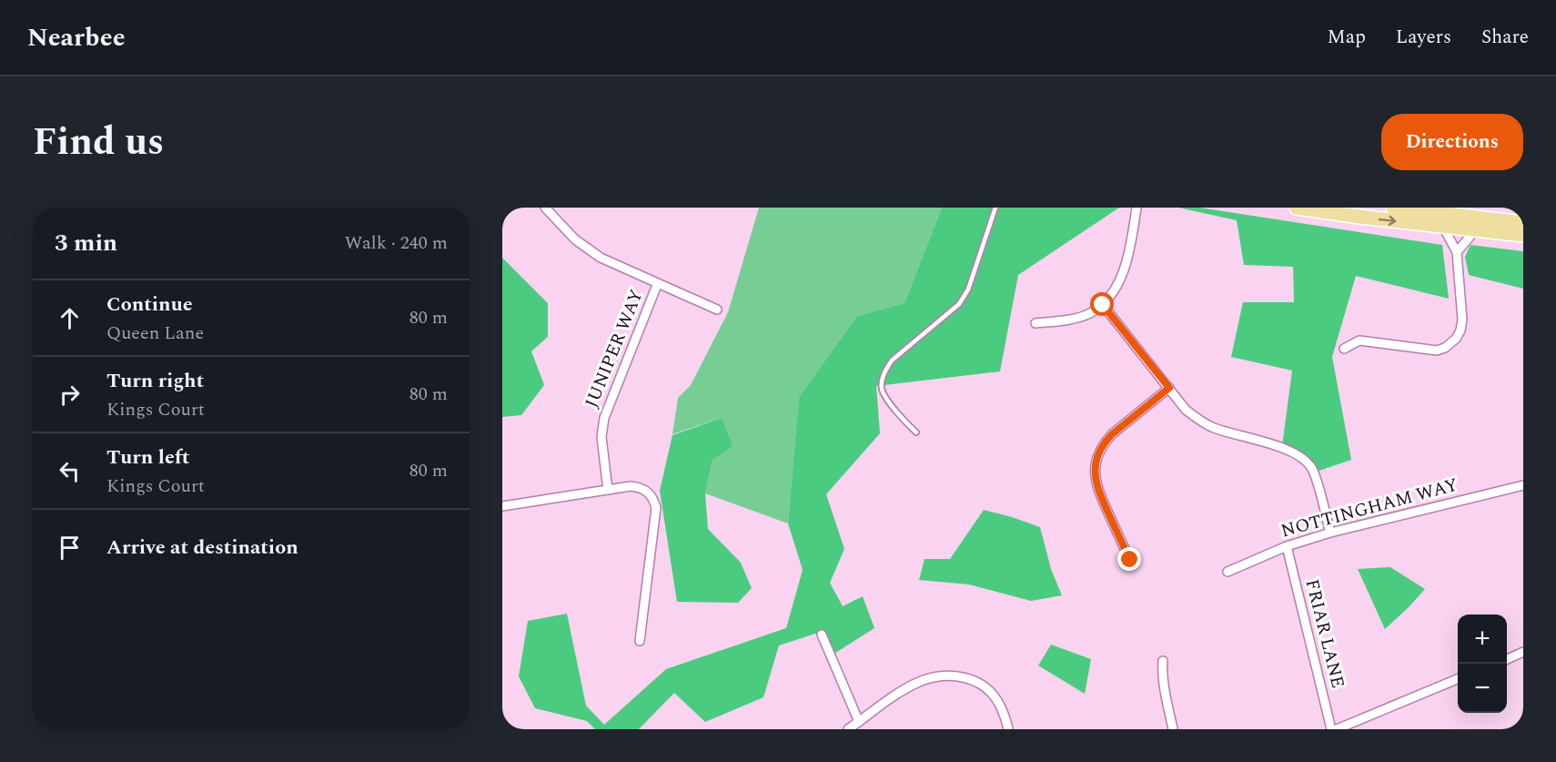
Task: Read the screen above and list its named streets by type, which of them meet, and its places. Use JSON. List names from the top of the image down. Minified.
{"streets":{"street":["JUNIPER WAY","NOTTINGHAM WAY","FRIAR LANE"]},"crossings":[["NOTTINGHAM WAY","FRIAR LANE"]],"page":{"header":"Nearbee","nav":["Map","Layers","Share"],"title":"Find us","buttons":"Directions","heading":["3 min","Walk · 240 m"],"list":[["Continue","Queen Lane","80 m"],["Turn right","Kings Court","80 m"],["Turn left","Kings Court","80 m"],"Arrive at destination"],"map_buttons":["+","−"]}}
